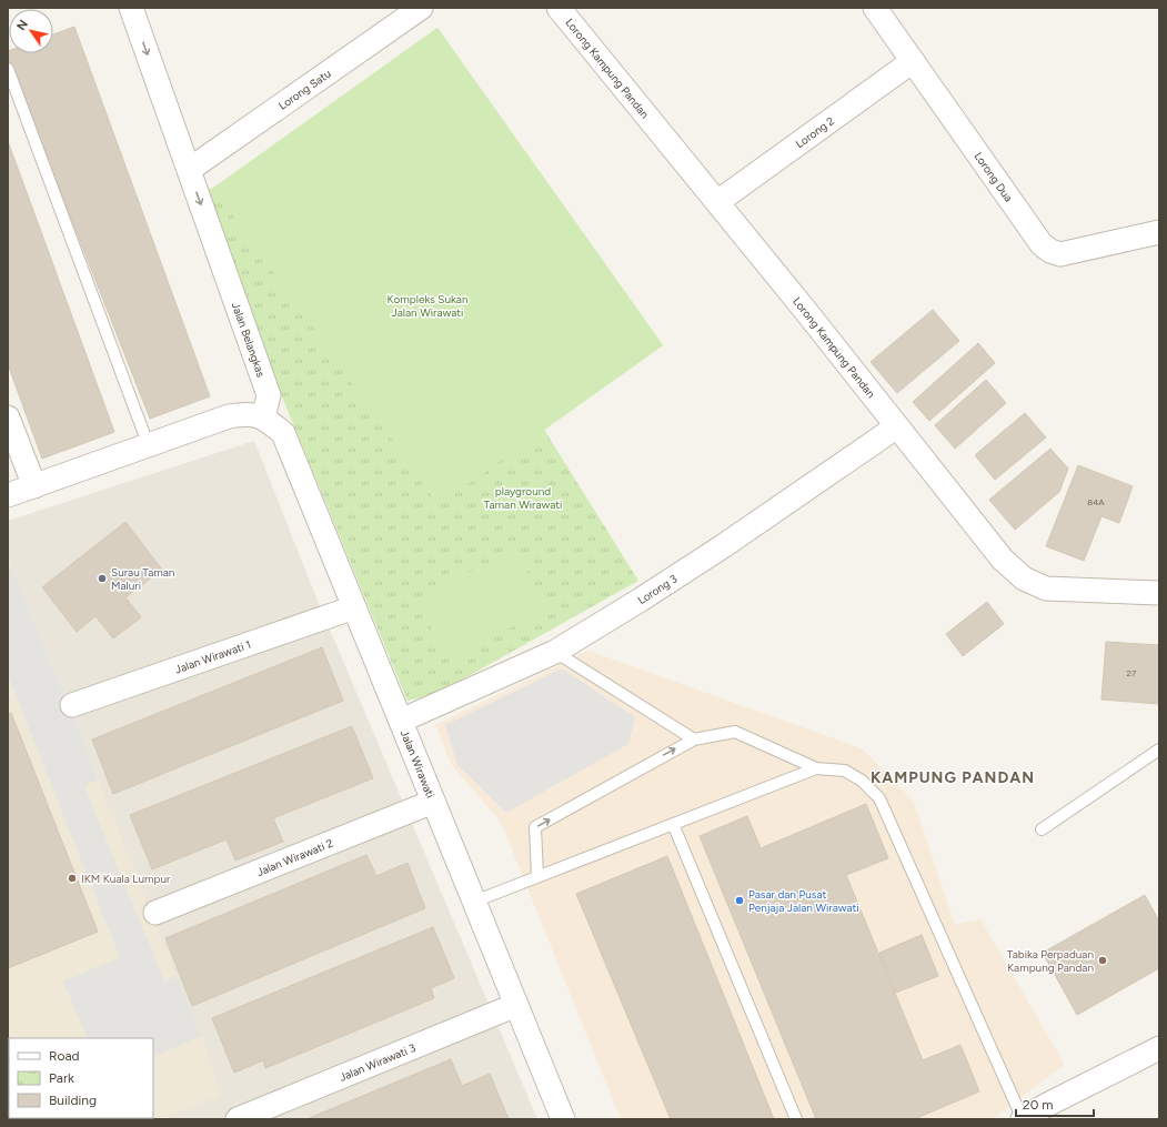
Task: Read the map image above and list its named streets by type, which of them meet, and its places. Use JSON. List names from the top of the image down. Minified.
{"streets":{"street":["Lorong Kampung Pandan","Lorong Satu","Lorong 2","Lorong Dua","Jalan Belangkas","Lorong 3","Jalan Wirawati 1","Jalan Wirawati","Jalan Wirawati 2","Jalan Wirawati 3"]},"crossings":[["Lorong Kampung Pandan","Lorong 2"],["Lorong Kampung Pandan","Lorong 3"],["Lorong Satu","Jalan Belangkas"],["Lorong 2","Lorong Dua"],["Jalan Belangkas","Jalan Wirawati"],["Lorong 3","Jalan Wirawati"],["Jalan Wirawati 1","Jalan Wirawati"],["Jalan Wirawati","Jalan Wirawati 2"],["Jalan Wirawati","Jalan Wirawati 3"]],"one_way":["Jalan Belangkas"],"districts":["KAMPUNG PANDAN"],"parks":["Kompleks Sukan Jalan Wirawati","playground Taman Wirawati"],"places":["Surau Taman Maluri","IKM Kuala Lumpur","Pasar dan Pusat Penjaja Jalan Wirawati","Tabika Perpaduan Kampung Pandan"],"house_numbers":["84A","27"],"legend":["Road","Park","Building"],"scale_bar":"20 m","north":"top left"}
